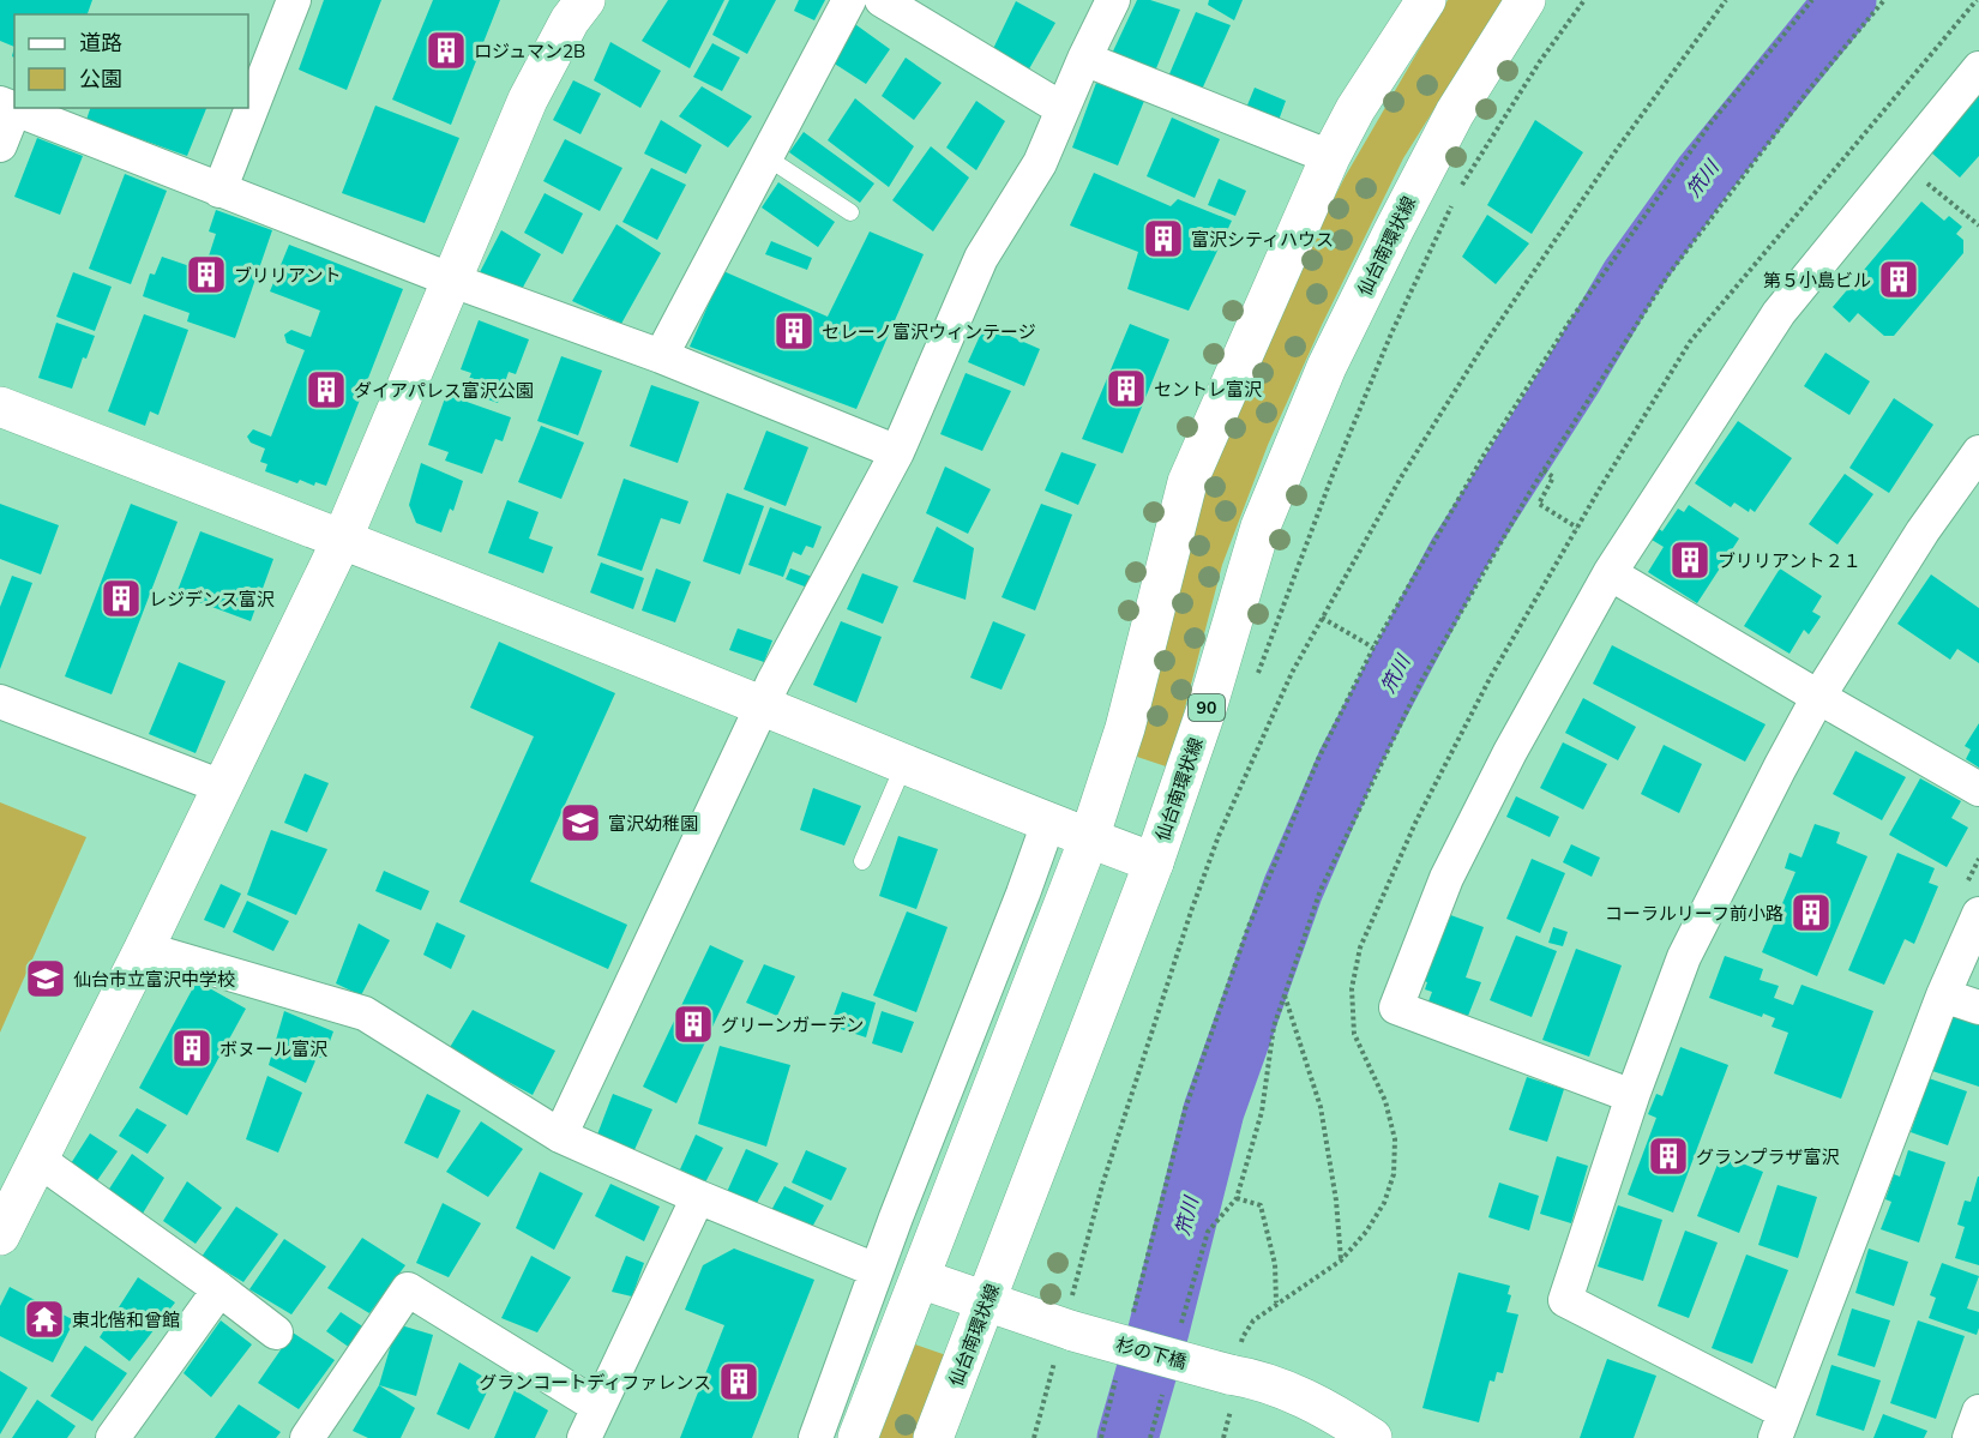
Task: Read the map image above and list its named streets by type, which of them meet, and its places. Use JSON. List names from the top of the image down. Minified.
{"streets":{"street":["仙台南環状線","90","杉の下橋"]},"crossings":[["仙台南環状線","杉の下橋"]],"water":["笊川"],"places":{"building":["ロジュマン2B","富沢シティハウス","ブリリアント","第５小島ビル","セレーノ富沢ウィンテージ","セントレ富沢","ダイアパレス富沢公園","ブリリアント２１","レジデンス富沢","コーラルリーフ前小路","グリーンガーデン","ボヌール富沢","グランプラザ富沢","グランコートディファレンス"],"school or university":["富沢幼稚園","仙台市立富沢中学校"],"temple":["東北偕和曾館"]},"legend":["道路","公園"]}
